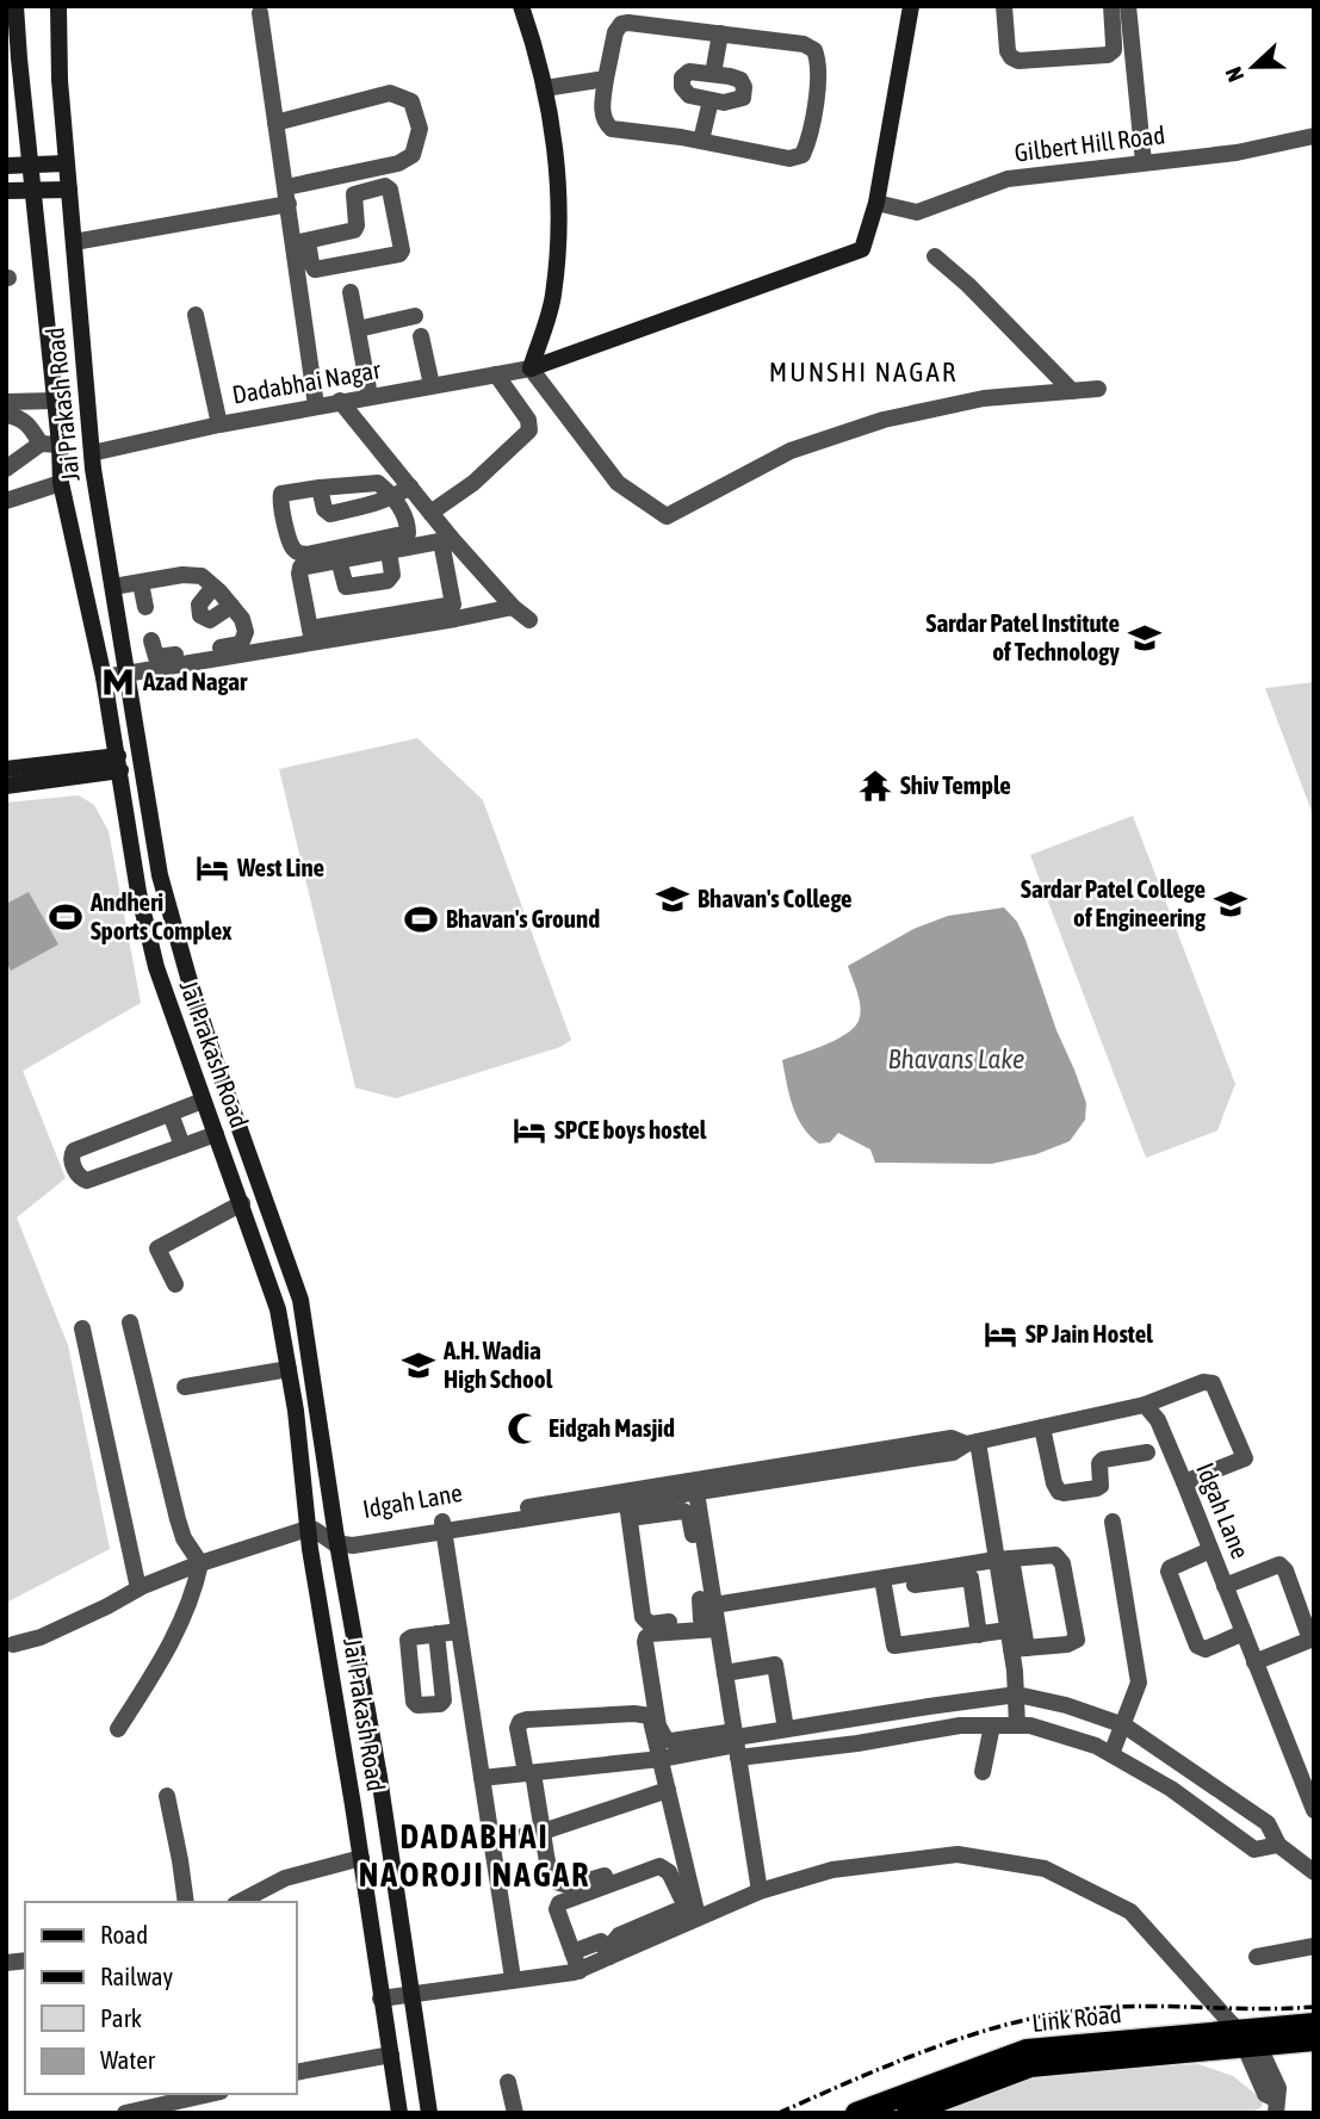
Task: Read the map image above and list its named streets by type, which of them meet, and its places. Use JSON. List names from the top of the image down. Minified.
{"streets":{"main road":["Jai Prakash Road","Link Road"],"street":["Gilbert Hill Road","Dadabhai Nagar","Idgah Lane"]},"crossings":[["Dadabhai Nagar","Jai Prakash Road"],["Jai Prakash Road","Idgah Lane"]],"districts":["MUNSHI NAGAR","DADABHAI NAOROJI NAGAR"],"water":["Bhavans Lake"],"places":{"school or university":["Sardar Patel Institute of Technology","Bhavan's College","Sardar Patel College of Engineering","A.H. Wadia High School"],"metro station":["Azad Nagar"],"temple":["Shiv Temple"],"hotel":["West Line","SPCE boys hostel","SP Jain Hostel"],"sports":["Andheri Sports Complex","Bhavan's Ground"],"mosque":["Eidgah Masjid"]},"legend":["Road","Railway","Park","Water"],"north":"left"}
